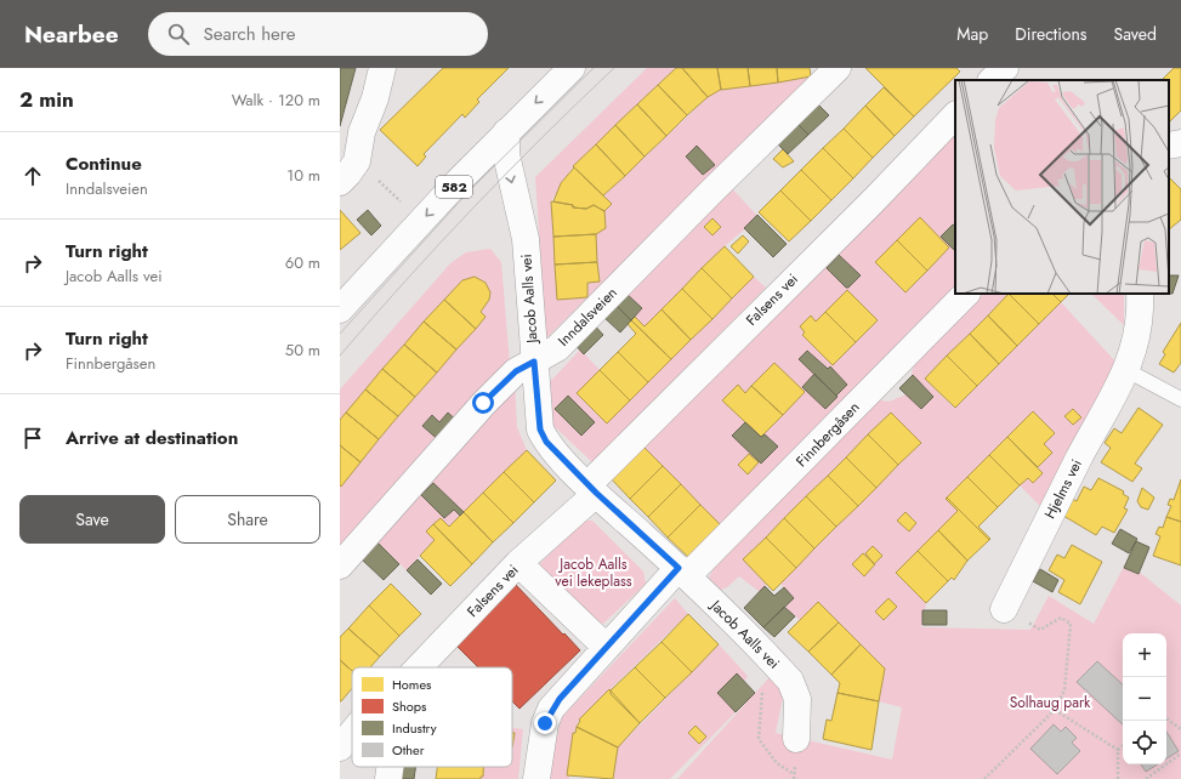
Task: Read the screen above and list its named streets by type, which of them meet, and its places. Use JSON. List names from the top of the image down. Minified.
{"streets":{"street":["582","Jacob Aalls vei","Falsens vei","Inndalsveien","Finnbergåsen","Hjelms vei"]},"crossings":[["582","Jacob Aalls vei"],["Jacob Aalls vei","Falsens vei"],["Jacob Aalls vei","Inndalsveien"],["Jacob Aalls vei","Finnbergåsen"]],"parks":["Jacob Aalls vei lekeplass","Solhaug park"],"legend":["Homes","Shops","Industry","Other"],"page":{"header":"Nearbee","search":"Search here","nav":["Map","Directions","Saved"],"heading":["2 min","Walk · 120 m"],"list":[["Continue","Inndalsveien","10 m"],["Turn right","Jacob Aalls vei","60 m"],["Turn right","Finnbergåsen","50 m"],"Arrive at destination"],"buttons":["Save","Share"],"map_buttons":["+","−"]}}
